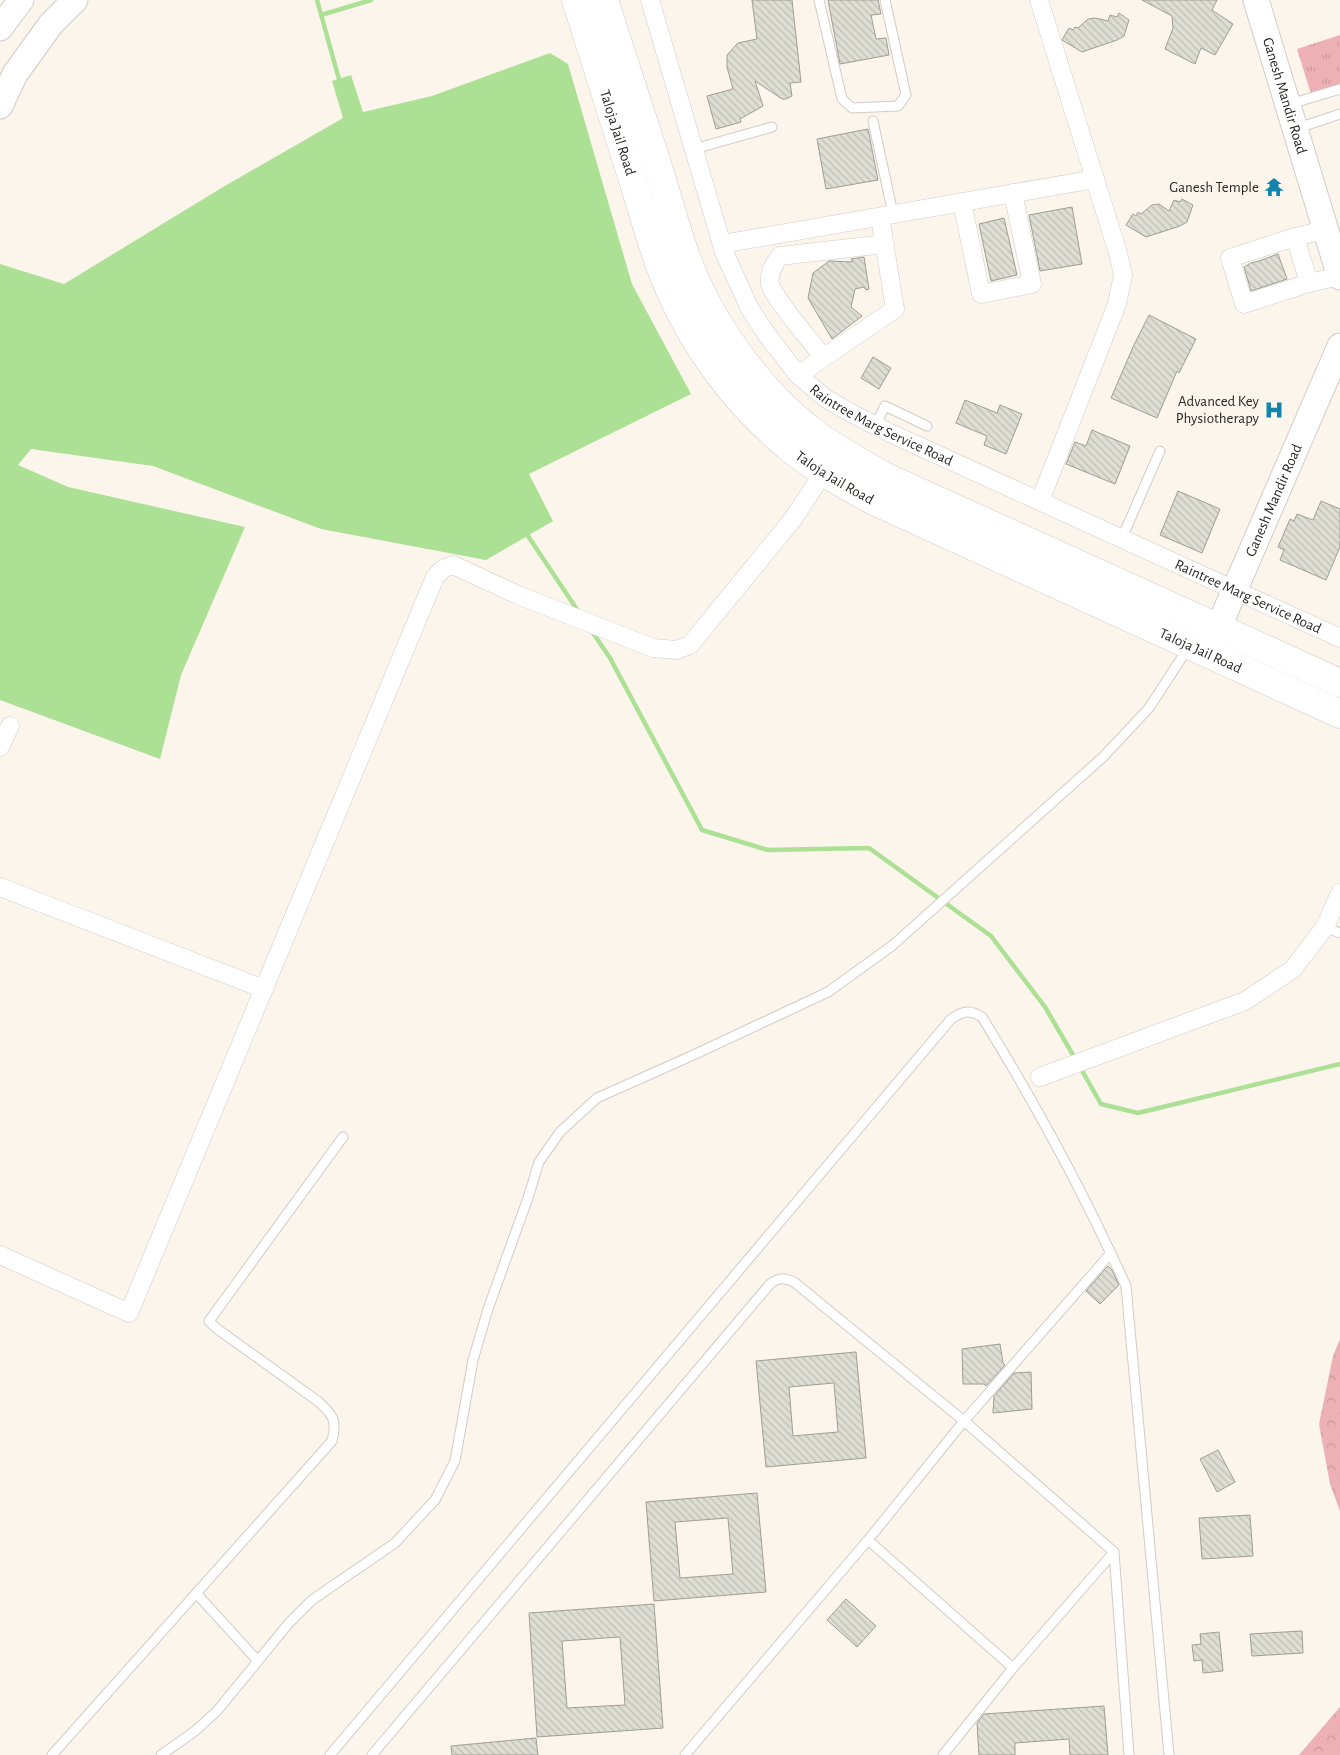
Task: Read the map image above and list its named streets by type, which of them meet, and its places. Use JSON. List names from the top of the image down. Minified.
{"streets":{"main road":["Taloja Jail Road"],"street":["Ganesh Mandir Road","Raintree Marg Service Road"]},"crossings":[["Ganesh Mandir Road","Taloja Jail Road"],["Ganesh Mandir Road","Raintree Marg Service Road"]],"places":{"temple":["Ganesh Temple"],"hospital":["Advanced Key Physiotherapy"]}}
